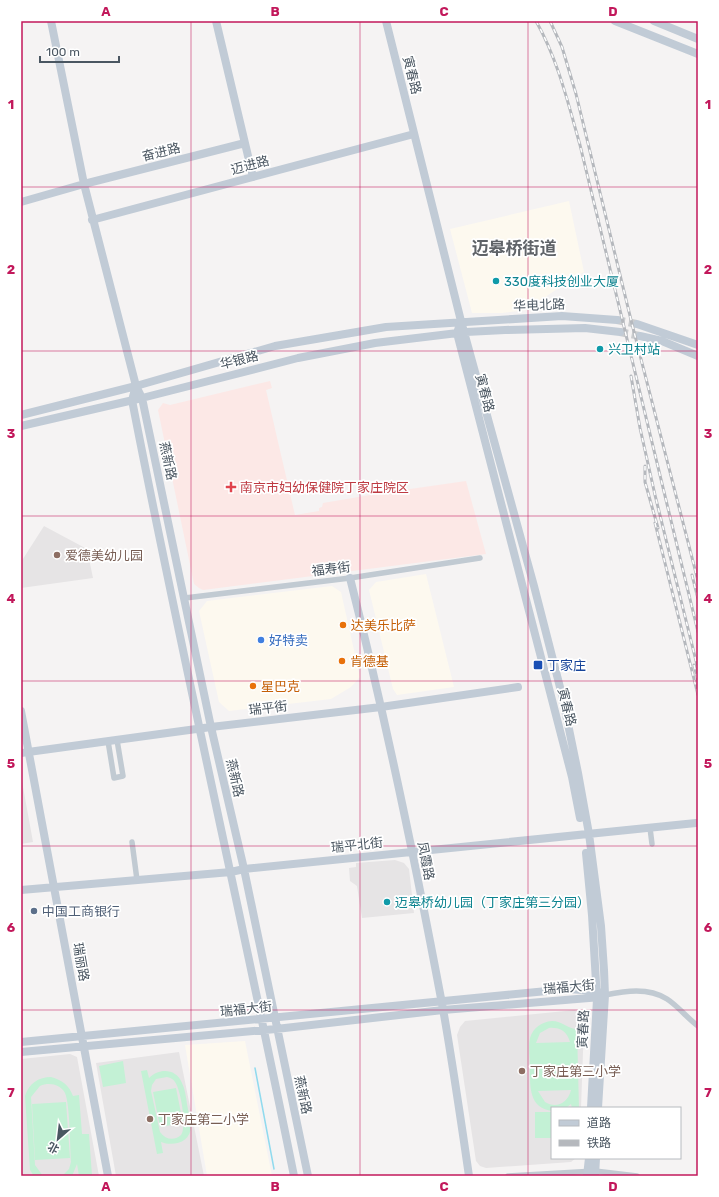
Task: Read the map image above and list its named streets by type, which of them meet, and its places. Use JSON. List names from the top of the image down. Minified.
{"streets":{"street":["寅春路","奋进路","迈进路","华电北路","华银路","燕新路","福寿街","瑞平街","瑞平北街","凤霞路","瑞丽路","瑞福大街"]},"crossings":[["寅春路","迈进路"],["寅春路","华电北路"],["寅春路","华银路"],["寅春路","瑞平北街"],["寅春路","瑞福大街"],["奋进路","燕新路"],["迈进路","燕新路"],["华电北路","华银路"],["华银路","燕新路"],["燕新路","福寿街"],["燕新路","瑞平街"],["燕新路","瑞平北街"],["燕新路","瑞福大街"],["福寿街","凤霞路"],["瑞平街","凤霞路"],["瑞平街","瑞丽路"],["瑞平北街","凤霞路"],["瑞平北街","瑞丽路"],["凤霞路","瑞福大街"],["瑞丽路","瑞福大街"]],"districts":["迈皋桥街道"],"places":{"other":["330度科技创业大厦","兴卫村站","爱德美幼儿园","达美乐比萨","好特卖","肯德基","星巴克","迈皋桥幼儿园（丁家庄第三分园）","中国工商银行","丁家庄第三小学","丁家庄第二小学"],"health":["南京市妇幼保健院丁家庄院区"],"transit":["丁家庄"]},"legend":["道路","铁路"],"scale_bar":"100 m","north":"bottom left","grid":{"columns":["A","B","C","D"],"rows":["1","2","3","4","5","6","7"]}}
